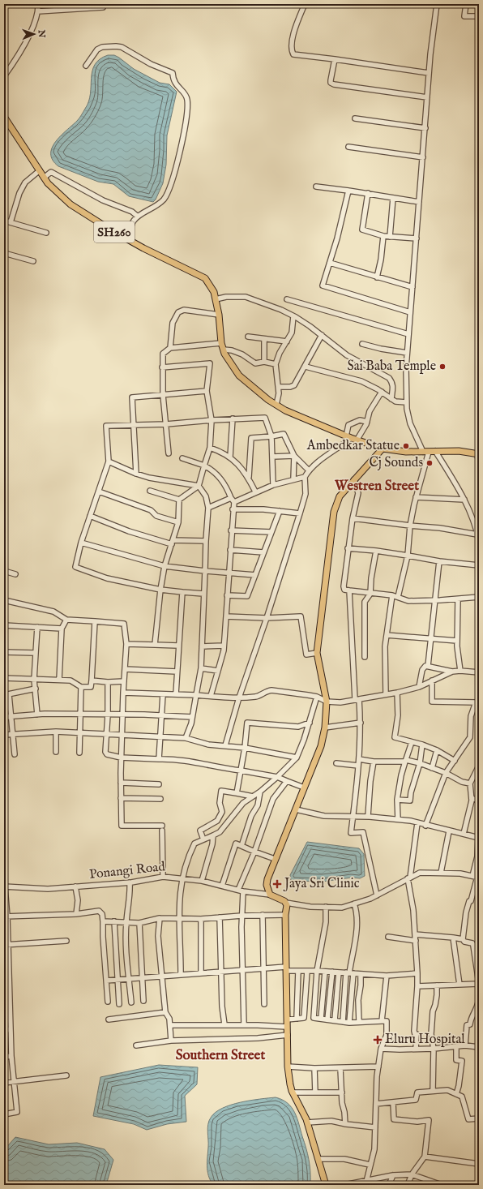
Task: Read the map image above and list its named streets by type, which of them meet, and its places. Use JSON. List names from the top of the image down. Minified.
{"streets":{"main road":["SH260"],"street":["Ponangi Road"]},"districts":["Westren Street","Southern Street"],"places":{"other":["Sai Baba Temple","Ambedkar Statue","Cj Sounds"],"health":["Jaya Sri Clinic","Eluru Hospital"]},"north":"right"}
